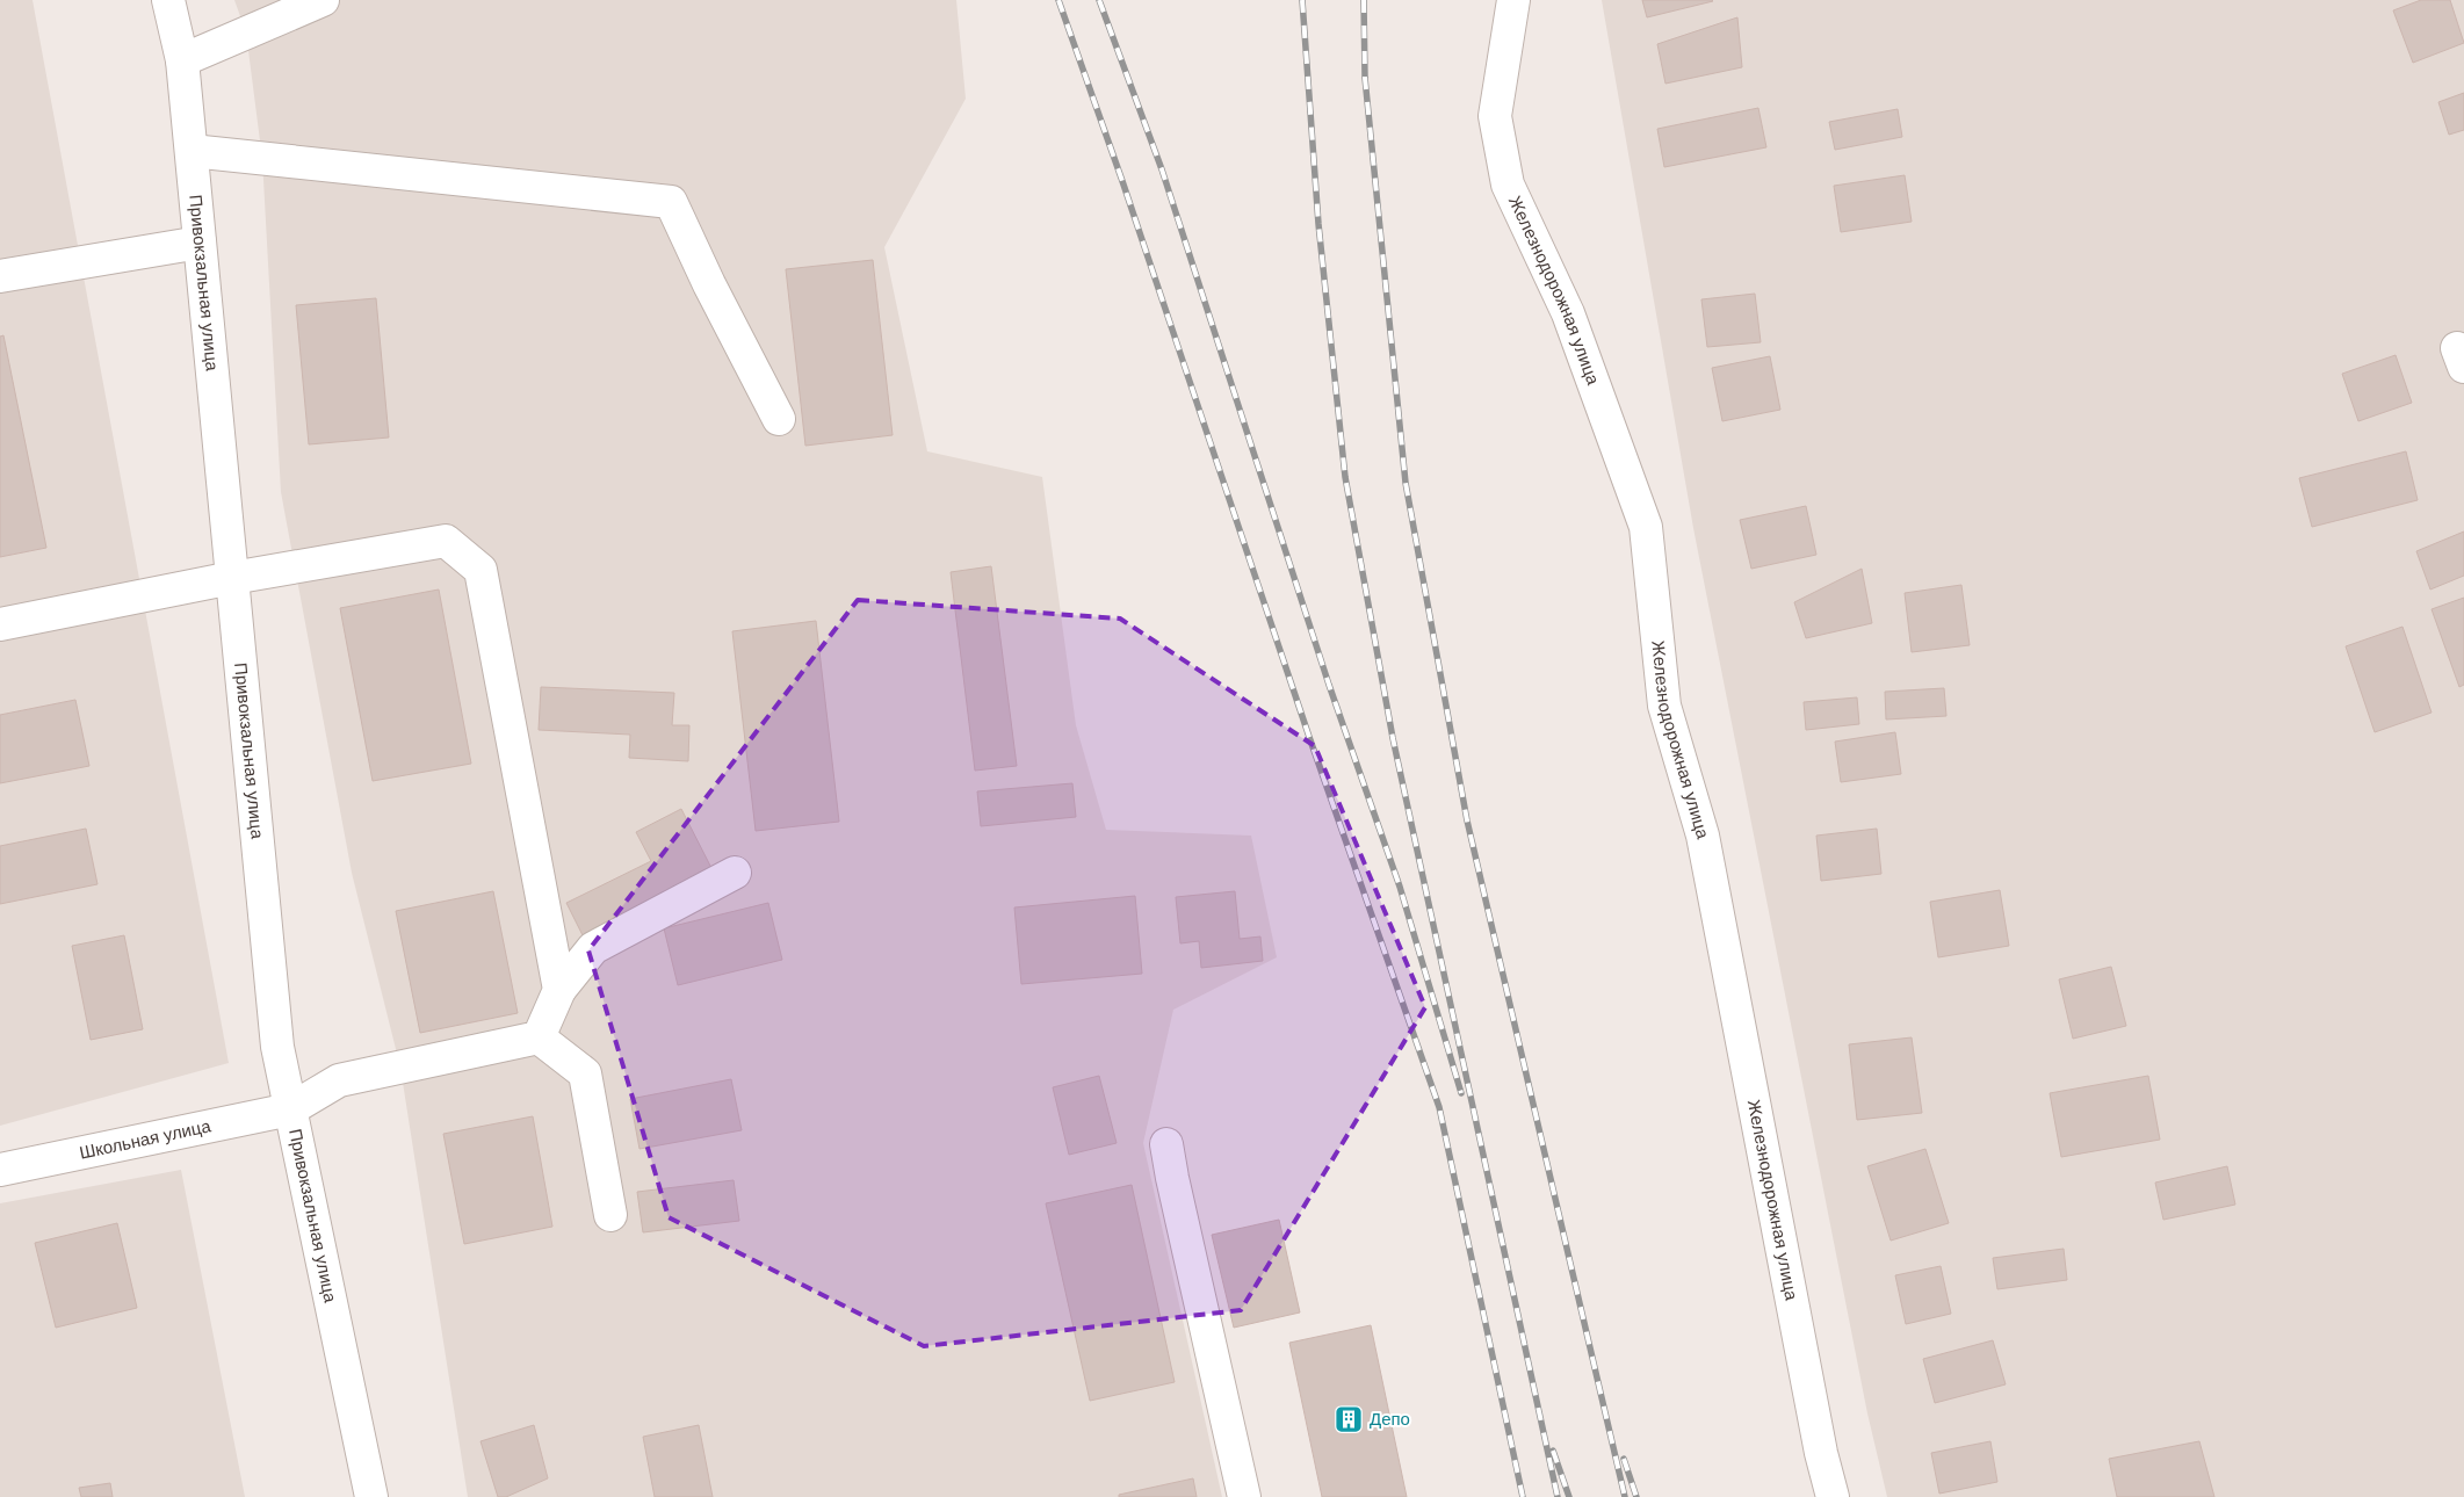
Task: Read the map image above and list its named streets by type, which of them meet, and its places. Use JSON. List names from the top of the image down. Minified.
{"streets":{"street":["Привокзальная улица","Железнодорожная улица","Школьная улица"]},"crossings":[["Привокзальная улица","Школьная улица"]],"places":{"building":["Депо"]}}
